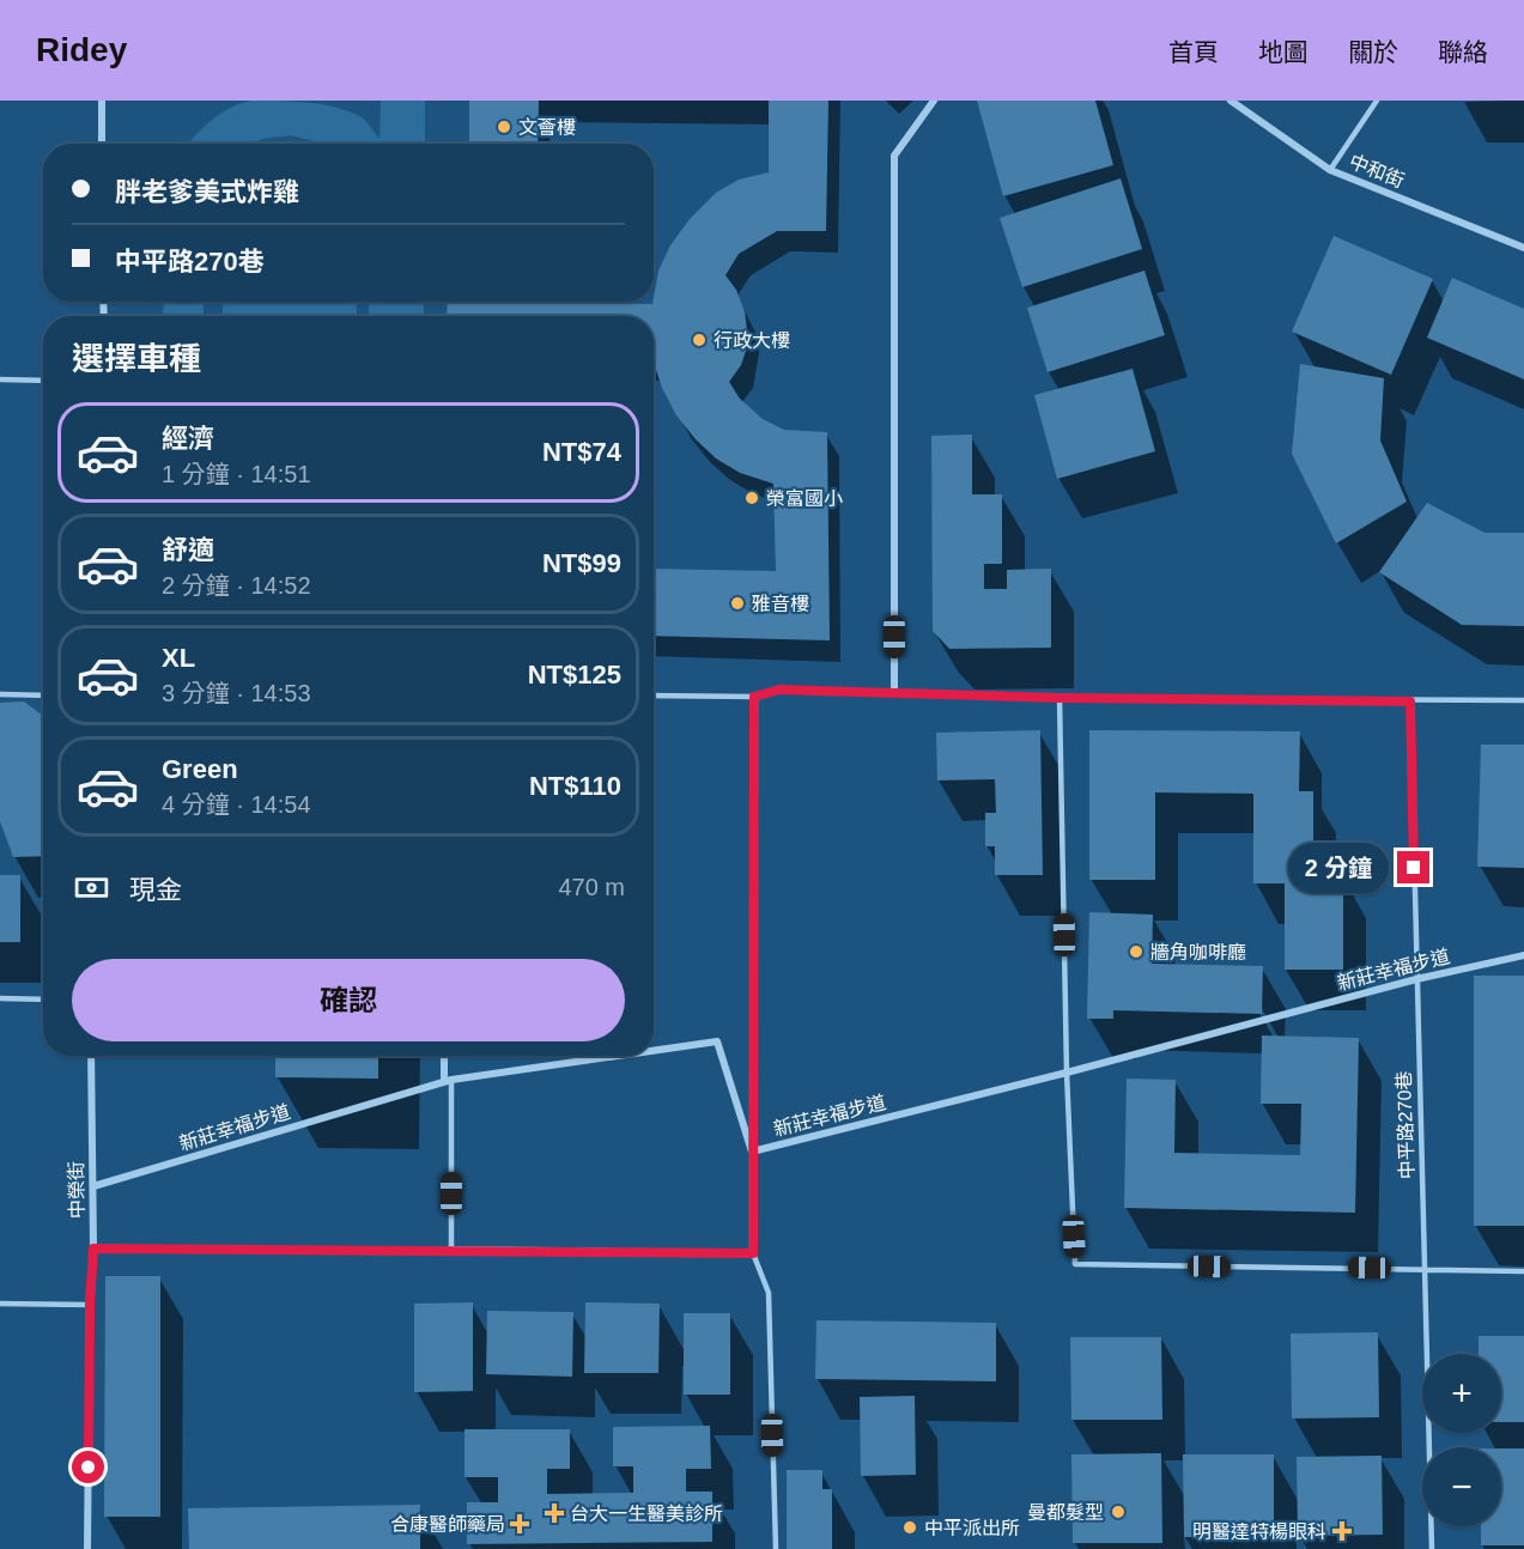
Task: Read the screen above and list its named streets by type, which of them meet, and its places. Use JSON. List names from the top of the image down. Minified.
{"streets":{"street":["中和街","新莊幸福步道","中榮街"],"lane":["中平路270巷"]},"crossings":[["新莊幸福步道","中平路270巷"],["新莊幸福步道","中榮街"]],"places":{"other":["文薈樓","行政大樓","榮富國小","雅音樓","牆角咖啡廳","曼都髮型","中平派出所"],"health":["台大一生醫美診所","合康醫師藥局","明醫達特楊眼科"]},"page":{"header":"Ridey","nav":["首頁","地圖","關於","聯絡"],"banner":["胖老爹美式炸雞","中平路270巷"],"heading":"選擇車種","list":[{"name":"經濟","note":"1 分鐘 · 14:51","value":"NT$74"},{"name":"舒適","note":"2 分鐘 · 14:52","value":"NT$99"},{"name":"XL","note":"3 分鐘 · 14:53","value":"NT$125"},{"name":"Green","note":"4 分鐘 · 14:54","value":"NT$110"}],"bubble":"2 分鐘","pay":["現金","470 m"],"buttons":"確認","map_buttons":["+","−"]}}
